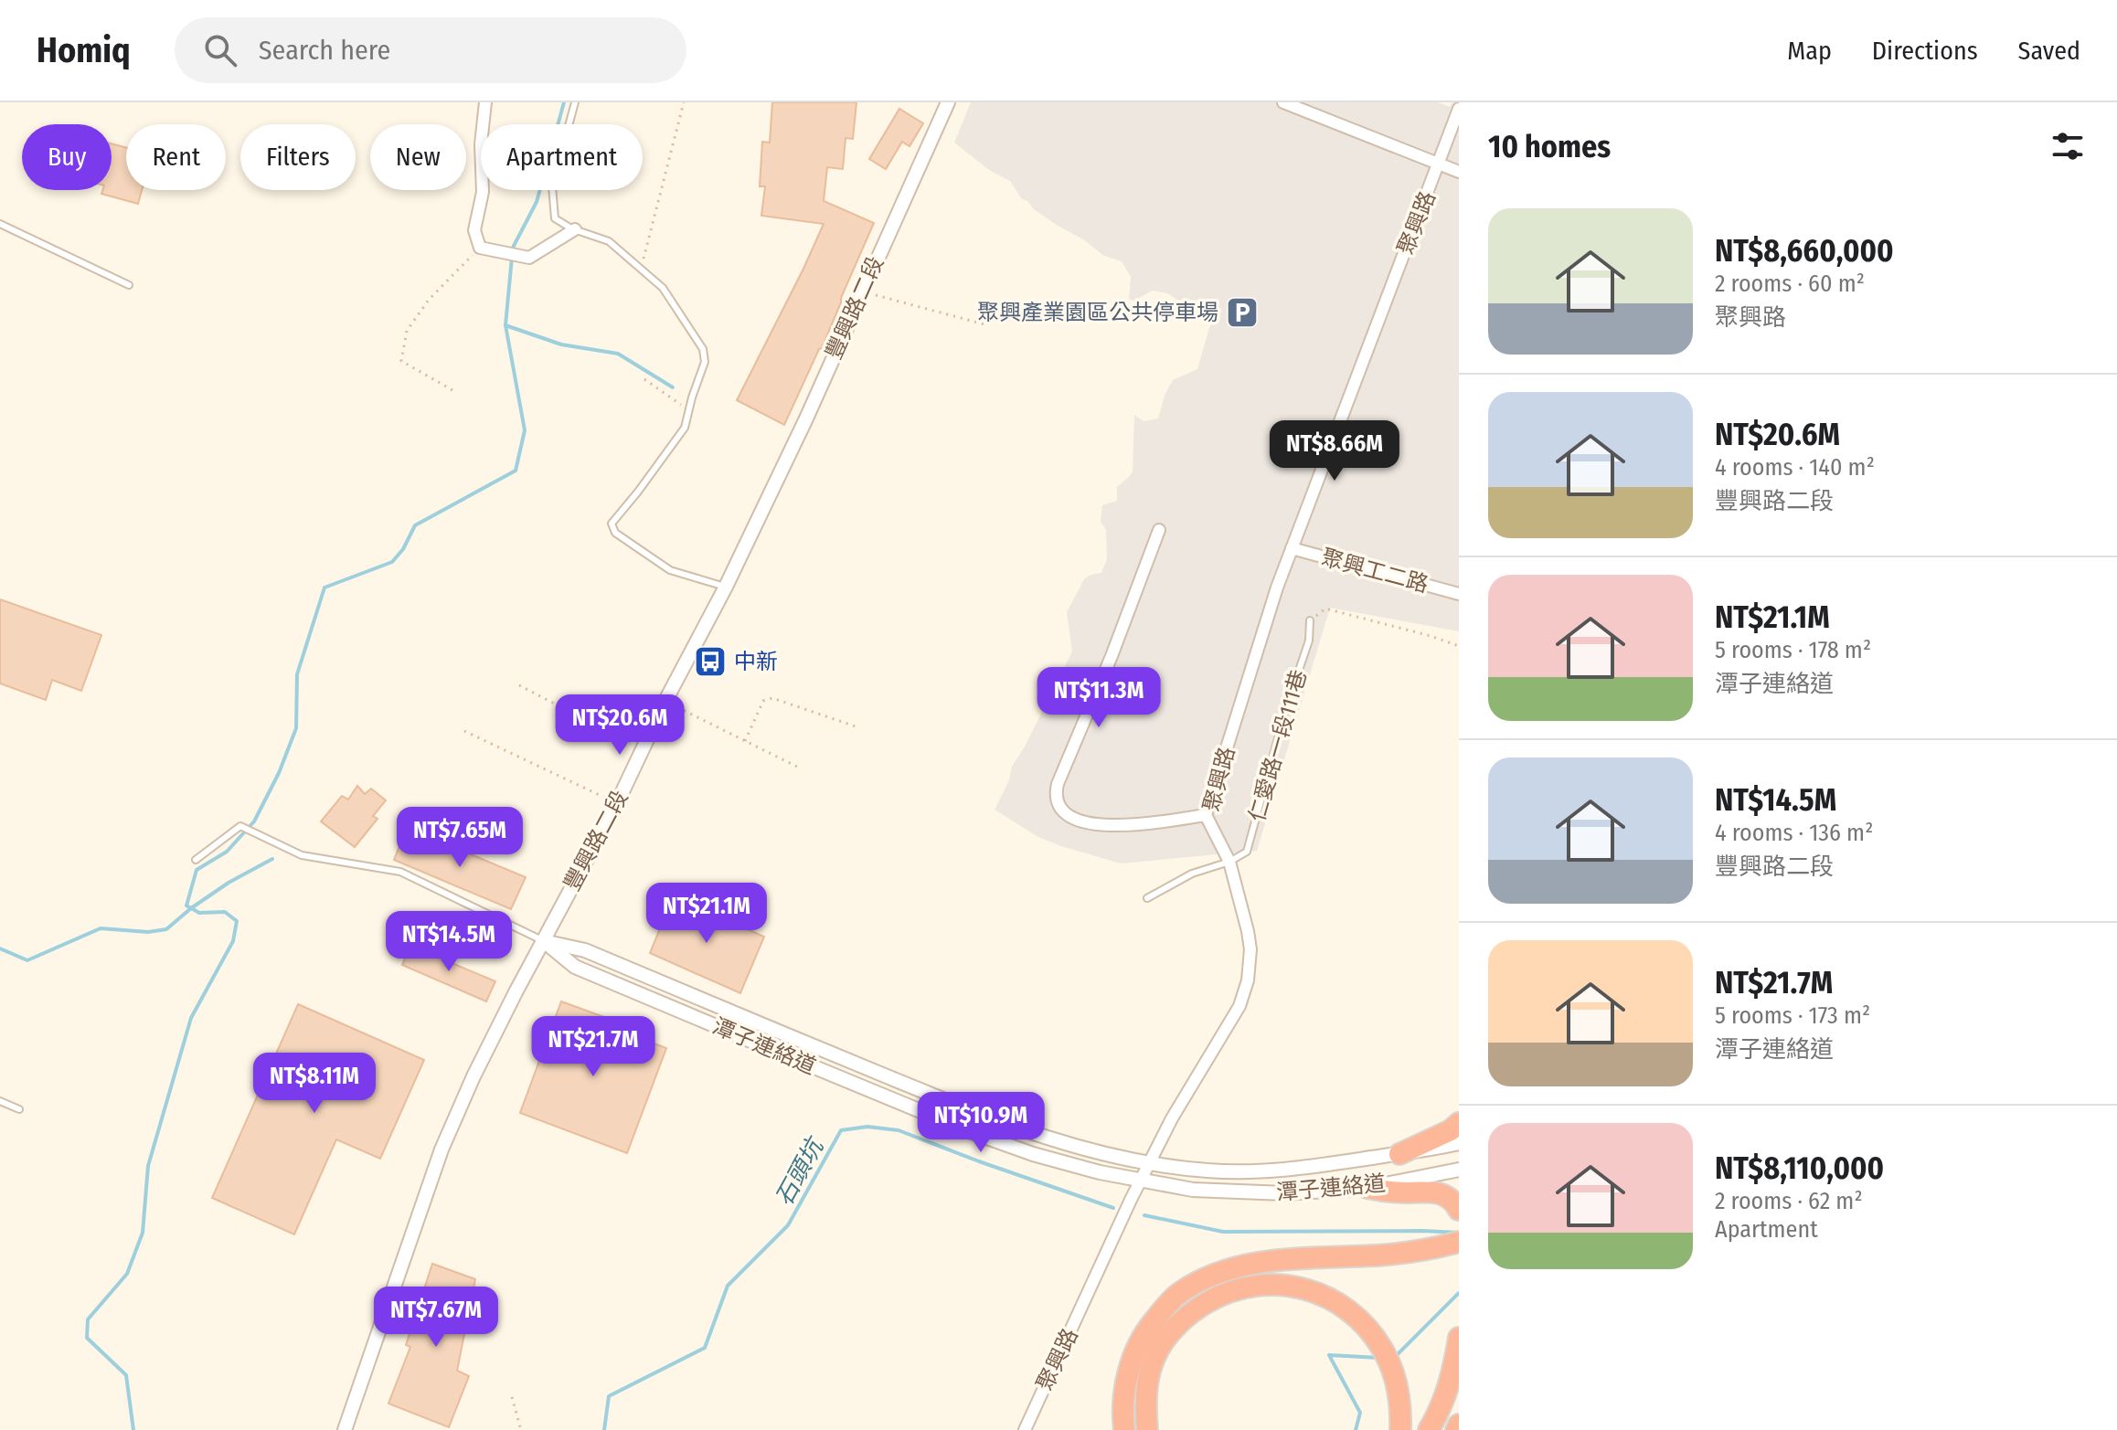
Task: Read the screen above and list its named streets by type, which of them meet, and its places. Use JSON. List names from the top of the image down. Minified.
{"streets":{"street":["聚興路","豐興路二段","聚興工二路","潭子連絡道"],"lane":["仁愛路一段111巷"]},"crossings":[["聚興路","聚興工二路"],["聚興路","仁愛路一段111巷"],["聚興路","潭子連絡道"],["豐興路二段","潭子連絡道"]],"water":["石頭坑"],"places":{"parking":["聚興產業園區公共停車場"],"bus stop":["中新"]},"page":{"header":"Homiq","search":"Search here","nav":["Map","Directions","Saved"],"heading":"10 homes","chip":["Buy","Rent","Filters","New","Apartment"],"list":[{"name":"NT$8,660,000","note":"2 rooms · 60 m² · 聚興路"},{"name":"NT$20.6M","note":"4 rooms · 140 m² · 豐興路二段"},{"name":"NT$21.1M","note":"5 rooms · 178 m² · 潭子連絡道"},{"name":"NT$14.5M","note":"4 rooms · 136 m² · 豐興路二段"},{"name":"NT$21.7M","note":"5 rooms · 173 m² · 潭子連絡道"},{"name":"NT$8,110,000","note":"2 rooms · 62 m² · Apartment"}],"price":["NT$8.66M","NT$11.3M","NT$20.6M","NT$7.65M","NT$21.1M","NT$14.5M","NT$21.7M","NT$8.11M","NT$10.9M","NT$7.67M"]}}
